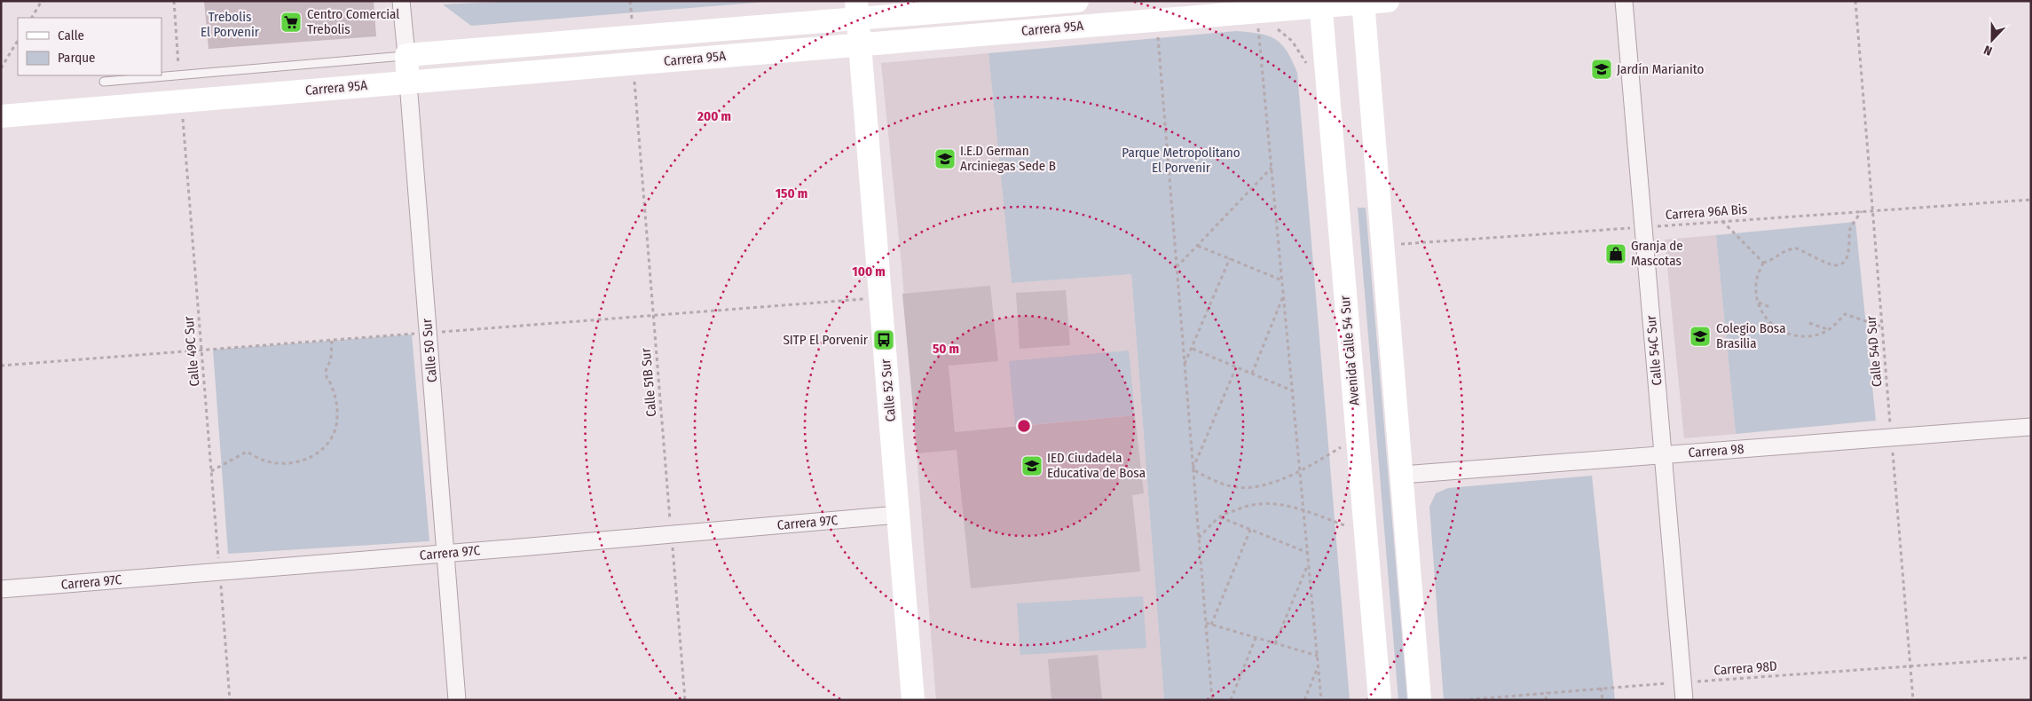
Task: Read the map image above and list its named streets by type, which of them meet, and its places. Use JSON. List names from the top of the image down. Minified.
{"streets":{"street":["Carrera 95A","Calle 50 Sur","Avenida Calle 54 Sur","Calle 54C Sur","Calle 52 Sur","Carrera 98","Carrera 97C"],"path":["Carrera 96A Bis","Calle 49C Sur","Calle 54D Sur","Calle 51B Sur","Carrera 98D"]},"crossings":[["Carrera 95A","Calle 50 Sur"],["Carrera 95A","Avenida Calle 54 Sur"],["Carrera 95A","Calle 49C Sur"],["Carrera 95A","Calle 51B Sur"],["Carrera 95A","Calle 52 Sur"],["Carrera 96A Bis","Calle 54C Sur"],["Carrera 96A Bis","Calle 54D Sur"],["Calle 50 Sur","Carrera 97C"],["Calle 54C Sur","Carrera 98"],["Calle 54C Sur","Carrera 98D"],["Calle 49C Sur","Carrera 97C"],["Calle 54D Sur","Carrera 98"],["Calle 54D Sur","Carrera 98D"],["Calle 51B Sur","Carrera 97C"],["Calle 52 Sur","Carrera 97C"]],"parks":["Trebolis El Porvenir","Parque Metropolitano El Porvenir"],"places":{"supermarket":["Centro Comercial Trebolis"],"school or university":["Jardín Marianito","I.E.D German Arciniegas Sede B","Colegio Bosa Brasilia","IED Ciudadela Educativa de Bosa"],"shop":["Granja de Mascotas"],"bus stop":["SITP El Porvenir"]},"legend":["Calle","Parque"],"north":"bottom","rings":["200 m","150 m","100 m","50 m"]}
